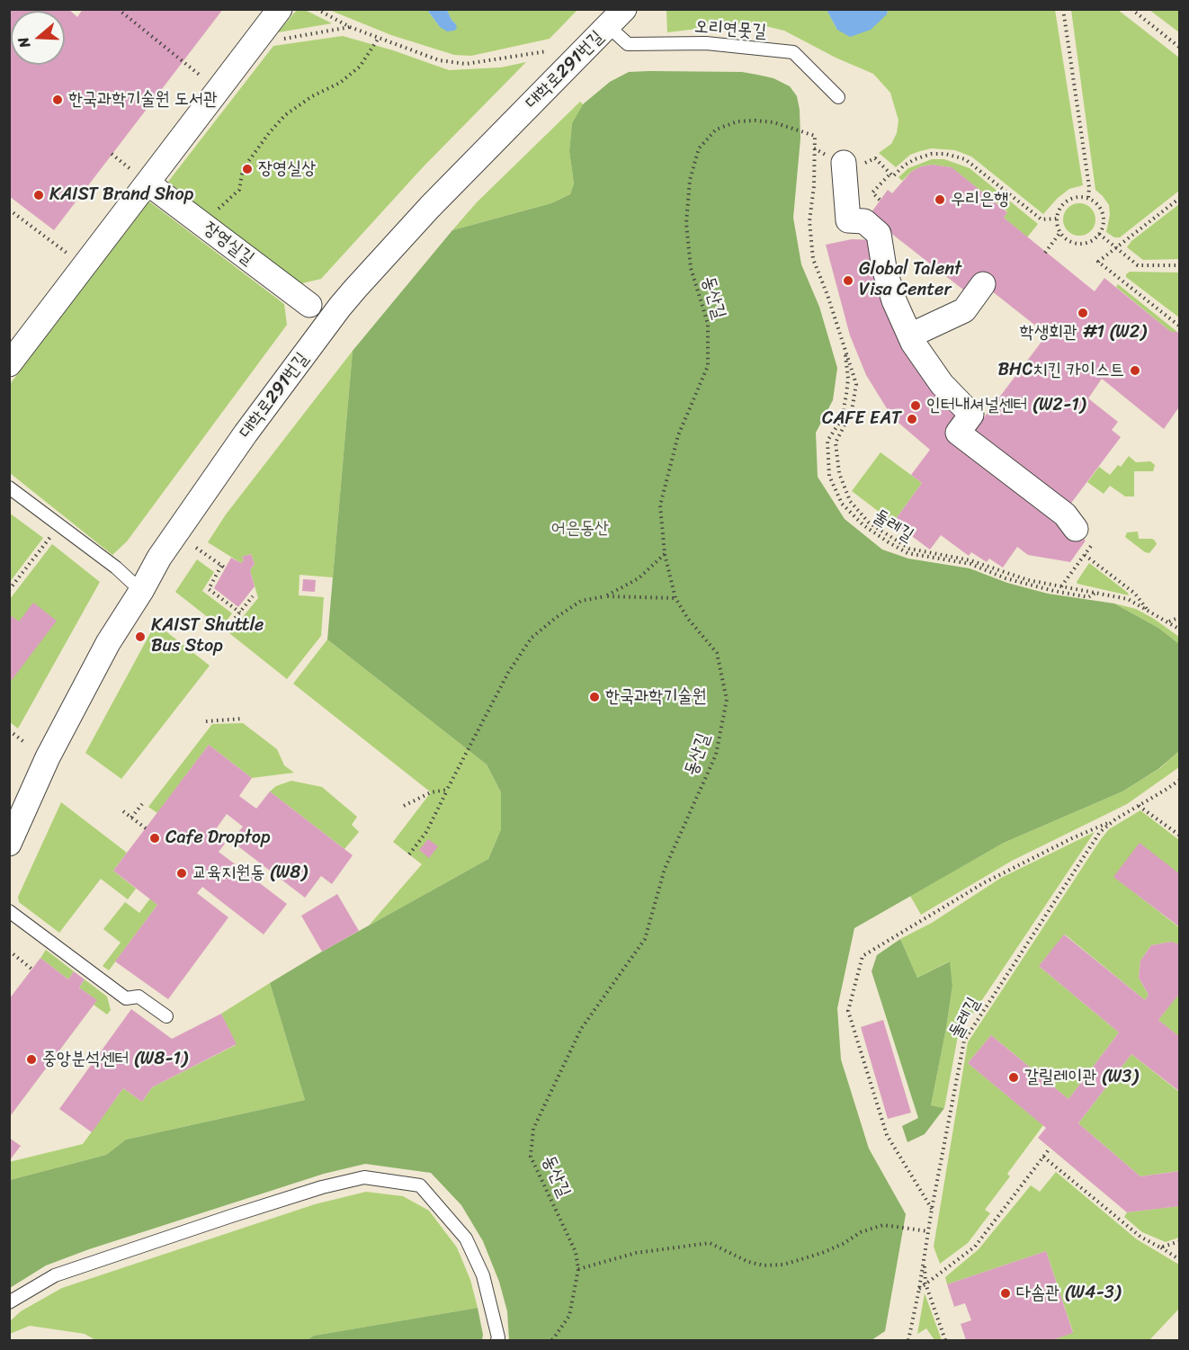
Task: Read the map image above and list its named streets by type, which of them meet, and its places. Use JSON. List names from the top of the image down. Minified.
{"streets":{"street":["대학로291번길","장영실길"],"lane":["오리연못길"],"path":["동산길","둘레길"]},"crossings":[["오리연못길","대학로291번길"],["동산길","둘레길"]],"parks":["어은동산"],"places":["한국과학기술원 도서관","장영실상","KAIST Brand Shop","우리은행","Global Talent Visa Center","학생회관 #1 (W2)","BHC치킨 카이스트","인터내셔널센터 (W2-1)","CAFE EAT","KAIST Shuttle Bus Stop","한국과학기술원","Cafe Droptop","교육지원동 (W8)","중앙분석센터 (W8-1)","갈릴레이관 (W3)","다솜관 (W4-3)"],"north":"left"}
